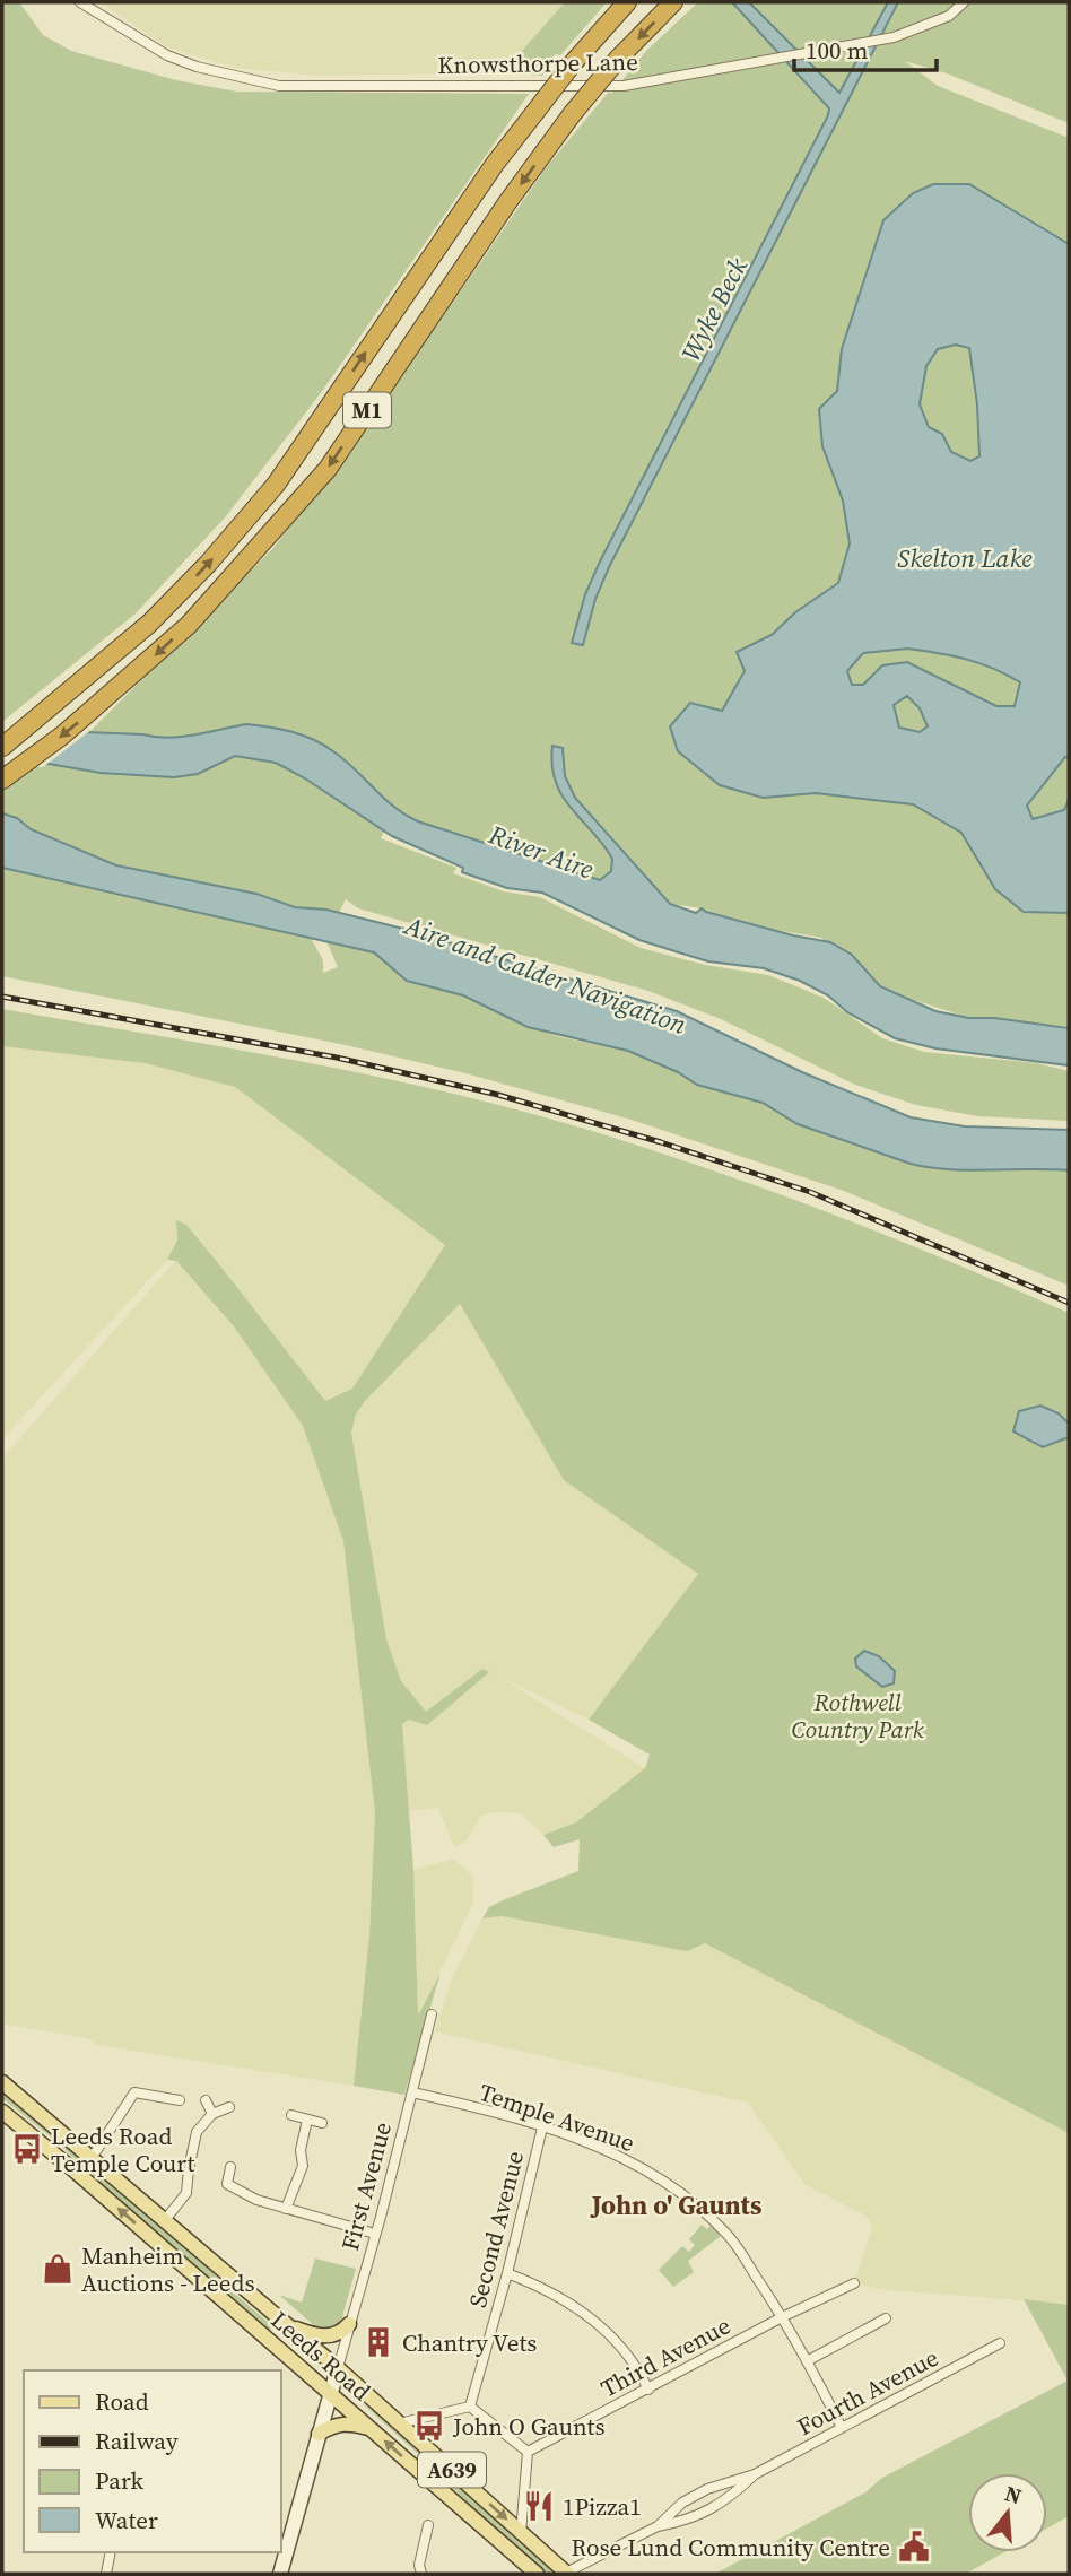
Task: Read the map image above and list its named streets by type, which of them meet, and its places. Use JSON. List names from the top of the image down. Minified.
{"streets":{"highway":["M1"],"main road":["Leeds Road","A639"],"street":["Knowsthorpe Lane","Temple Avenue","First Avenue","Second Avenue","Third Avenue","Fourth Avenue"]},"crossings":[["Temple Avenue","First Avenue"],["Temple Avenue","Second Avenue"],["Temple Avenue","Third Avenue"],["Temple Avenue","Fourth Avenue"],["First Avenue","Leeds Road"],["Leeds Road","Fourth Avenue"]],"districts":["John o' Gaunts"],"water":["Wyke Beck","Skelton Lake","River Aire","Aire and Calder Navigation"],"parks":["Rothwell Country Park"],"places":{"bus stop":["Leeds Road Temple Court","John O Gaunts"],"shop":["Manheim Auctions - Leeds"],"building":["Chantry Vets"],"restaurant":["1Pizza1"],"public building":["Rose Lund Community Centre"]},"legend":["Road","Railway","Park","Water"],"scale_bar":"100 m","north":"top"}
